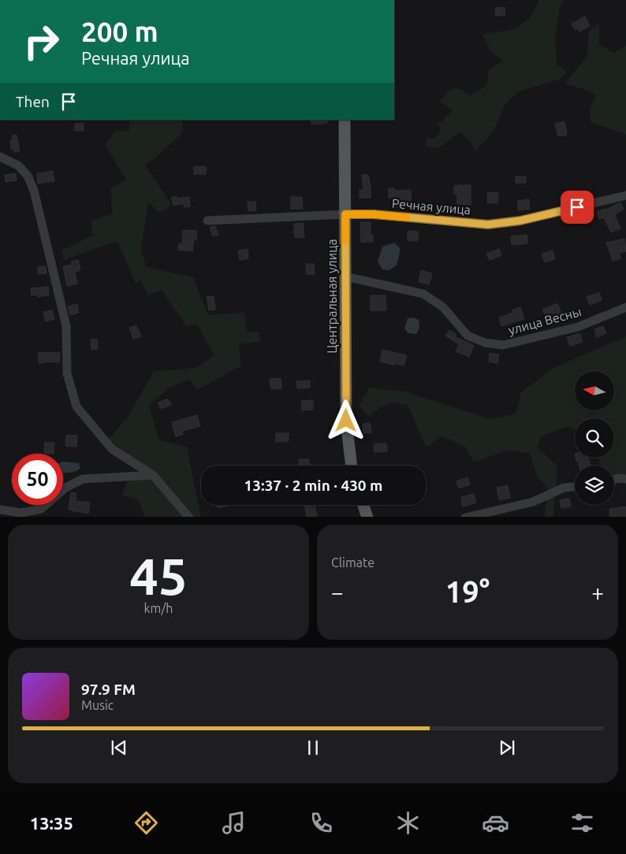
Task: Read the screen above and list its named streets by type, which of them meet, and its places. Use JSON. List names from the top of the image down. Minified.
{"streets":{"main road":["Центральная улица"],"street":["Речная улица","улица Весны"]},"crossings":[["Речная улица","Центральная улица"],["Центральная улица","улица Весны"]],"north":"left","page":{"turn":["200 m","Речная улица"],"then":"Then","limit":"50","trip":"13:37 · 2 min · 430 m","tile":[["45","km/h"],"Climate"],"heat":["−","19°","+"],"song":["97.9 FM","Music"],"tabs":"13:35"}}
